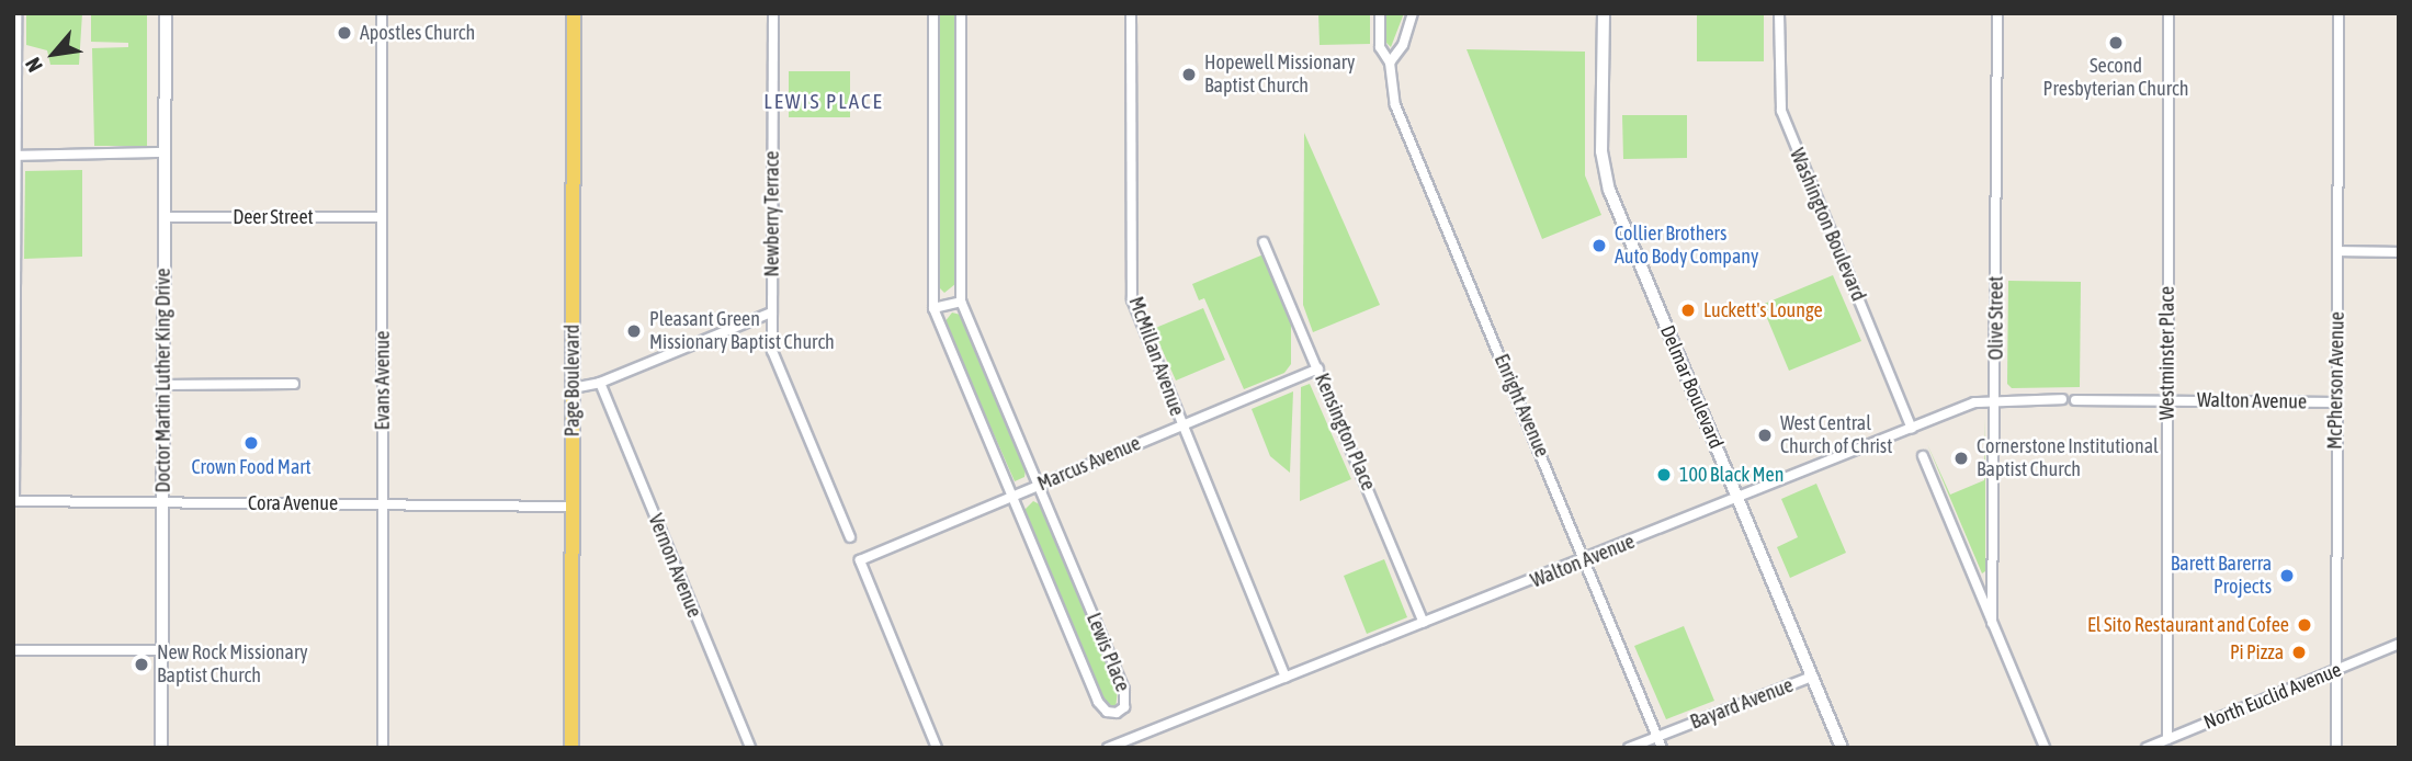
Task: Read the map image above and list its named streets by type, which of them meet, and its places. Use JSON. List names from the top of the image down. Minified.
{"streets":{"main road":["Doctor Martin Luther King Drive","Page Boulevard","Delmar Boulevard"],"street":["Newberry Terrace","Deer Street","Washington Boulevard","Olive Street","Westminster Place","McMillan Avenue","Evans Avenue","McPherson Avenue","Walton Avenue","Enright Avenue","Kensington Place","Marcus Avenue","Cora Avenue","Vernon Avenue","Lewis Place","North Euclid Avenue","Bayard Avenue"]},"crossings":[["Deer Street","Doctor Martin Luther King Drive"],["Deer Street","Evans Avenue"],["Washington Boulevard","Walton Avenue"],["Olive Street","Walton Avenue"],["Westminster Place","Walton Avenue"],["Westminster Place","North Euclid Avenue"],["McMillan Avenue","Walton Avenue"],["McMillan Avenue","Marcus Avenue"],["Doctor Martin Luther King Drive","Cora Avenue"],["Evans Avenue","Cora Avenue"],["Page Boulevard","Cora Avenue"],["McPherson Avenue","Walton Avenue"],["McPherson Avenue","North Euclid Avenue"],["Delmar Boulevard","Walton Avenue"],["Delmar Boulevard","Bayard Avenue"],["Walton Avenue","Enright Avenue"],["Walton Avenue","Kensington Place"],["Enright Avenue","Bayard Avenue"],["Kensington Place","Marcus Avenue"],["Marcus Avenue","Lewis Place"]],"districts":["LEWIS PLACE"],"places":["Apostles Church","Second Presbyterian Church","Hopewell Missionary Baptist Church","Collier Brothers Auto Body Company","Luckett's Lounge","Pleasant Green Missionary Baptist Church","West Central Church of Christ","Crown Food Mart","Cornerstone Institutional Baptist Church","100 Black Men","Barett Barerra Projects","El Sito Restaurant and Cofee","Pi Pizza","New Rock Missionary Baptist Church"],"north":"bottom left"}
